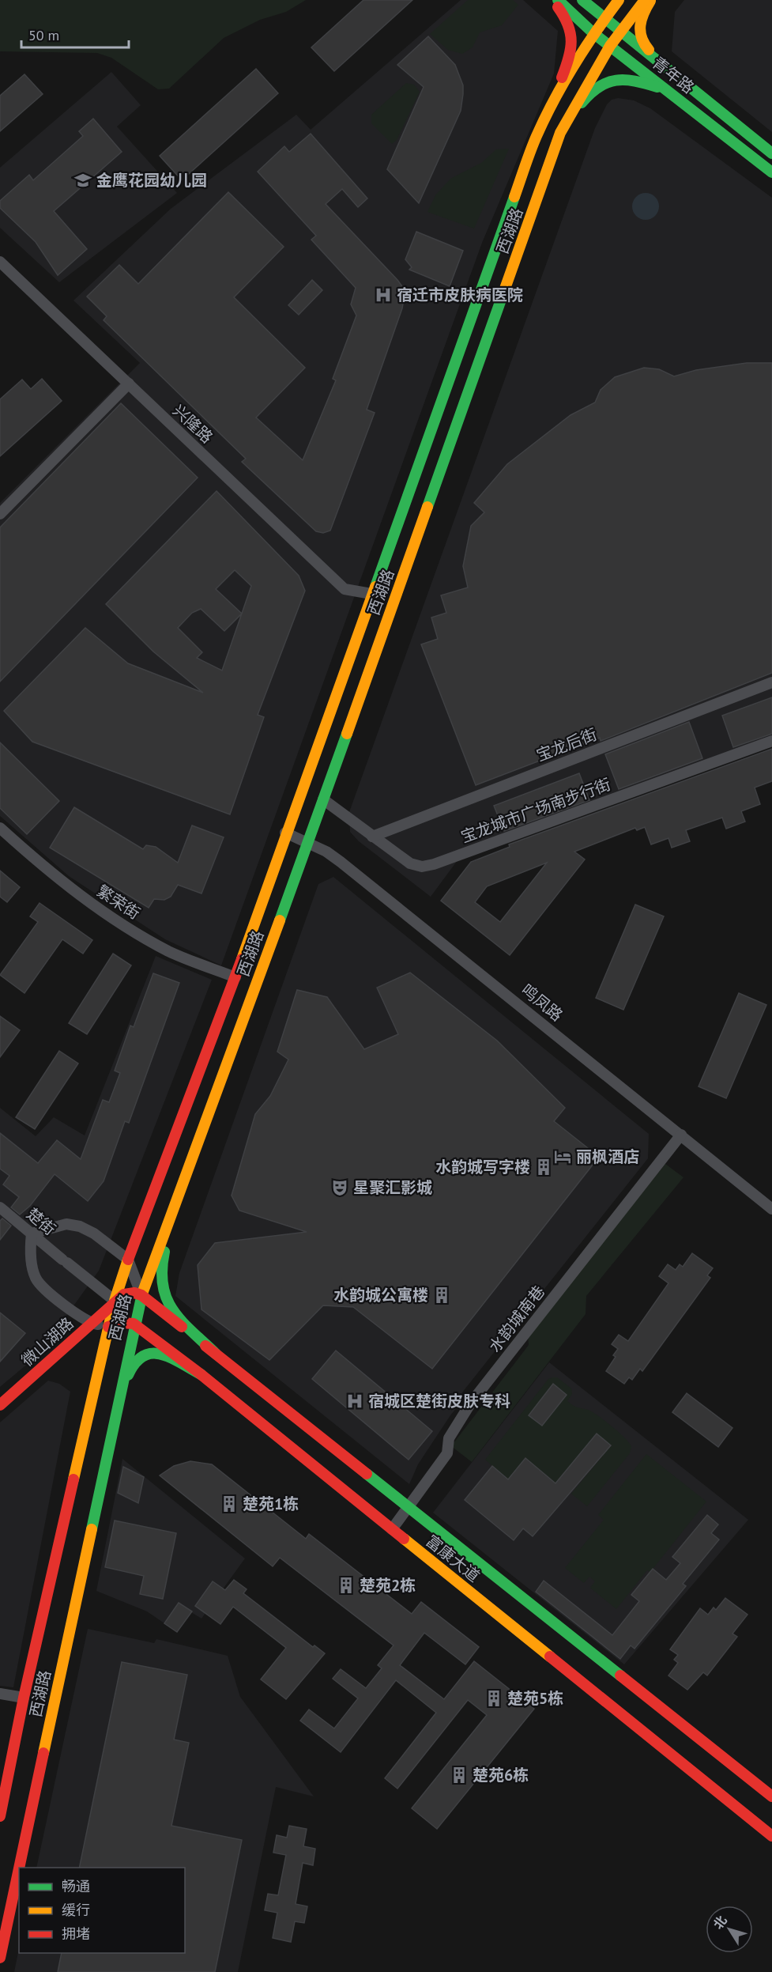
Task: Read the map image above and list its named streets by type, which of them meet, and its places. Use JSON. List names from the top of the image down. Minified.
{"streets":{"main road":["青年路","西湖路","微山湖路","富康大道"],"street":["兴隆路","宝龙后街","宝龙城市广场南步行街","繁荣街","鸣凤路","楚街","水韵城南巷"]},"crossings":[["青年路","西湖路"],["西湖路","兴隆路"],["西湖路","宝龙城市广场南步行街"],["西湖路","繁荣街"],["西湖路","鸣凤路"],["西湖路","楚街"],["西湖路","微山湖路"],["西湖路","富康大道"],["宝龙后街","宝龙城市广场南步行街"],["鸣凤路","水韵城南巷"],["楚街","微山湖路"],["水韵城南巷","富康大道"]],"places":{"school or university":["金鹰花园幼儿园"],"hospital":["宿迁市皮肤病医院","宿城区楚街皮肤专科"],"hotel":["丽枫酒店"],"building":["水韵城写字楼","水韵城公寓楼","楚苑1栋","楚苑2栋","楚苑5栋","楚苑6栋"],"theatre":["星聚汇影城"]},"legend":["畅通","缓行","拥堵"],"scale_bar":"50 m","north":"top left"}
